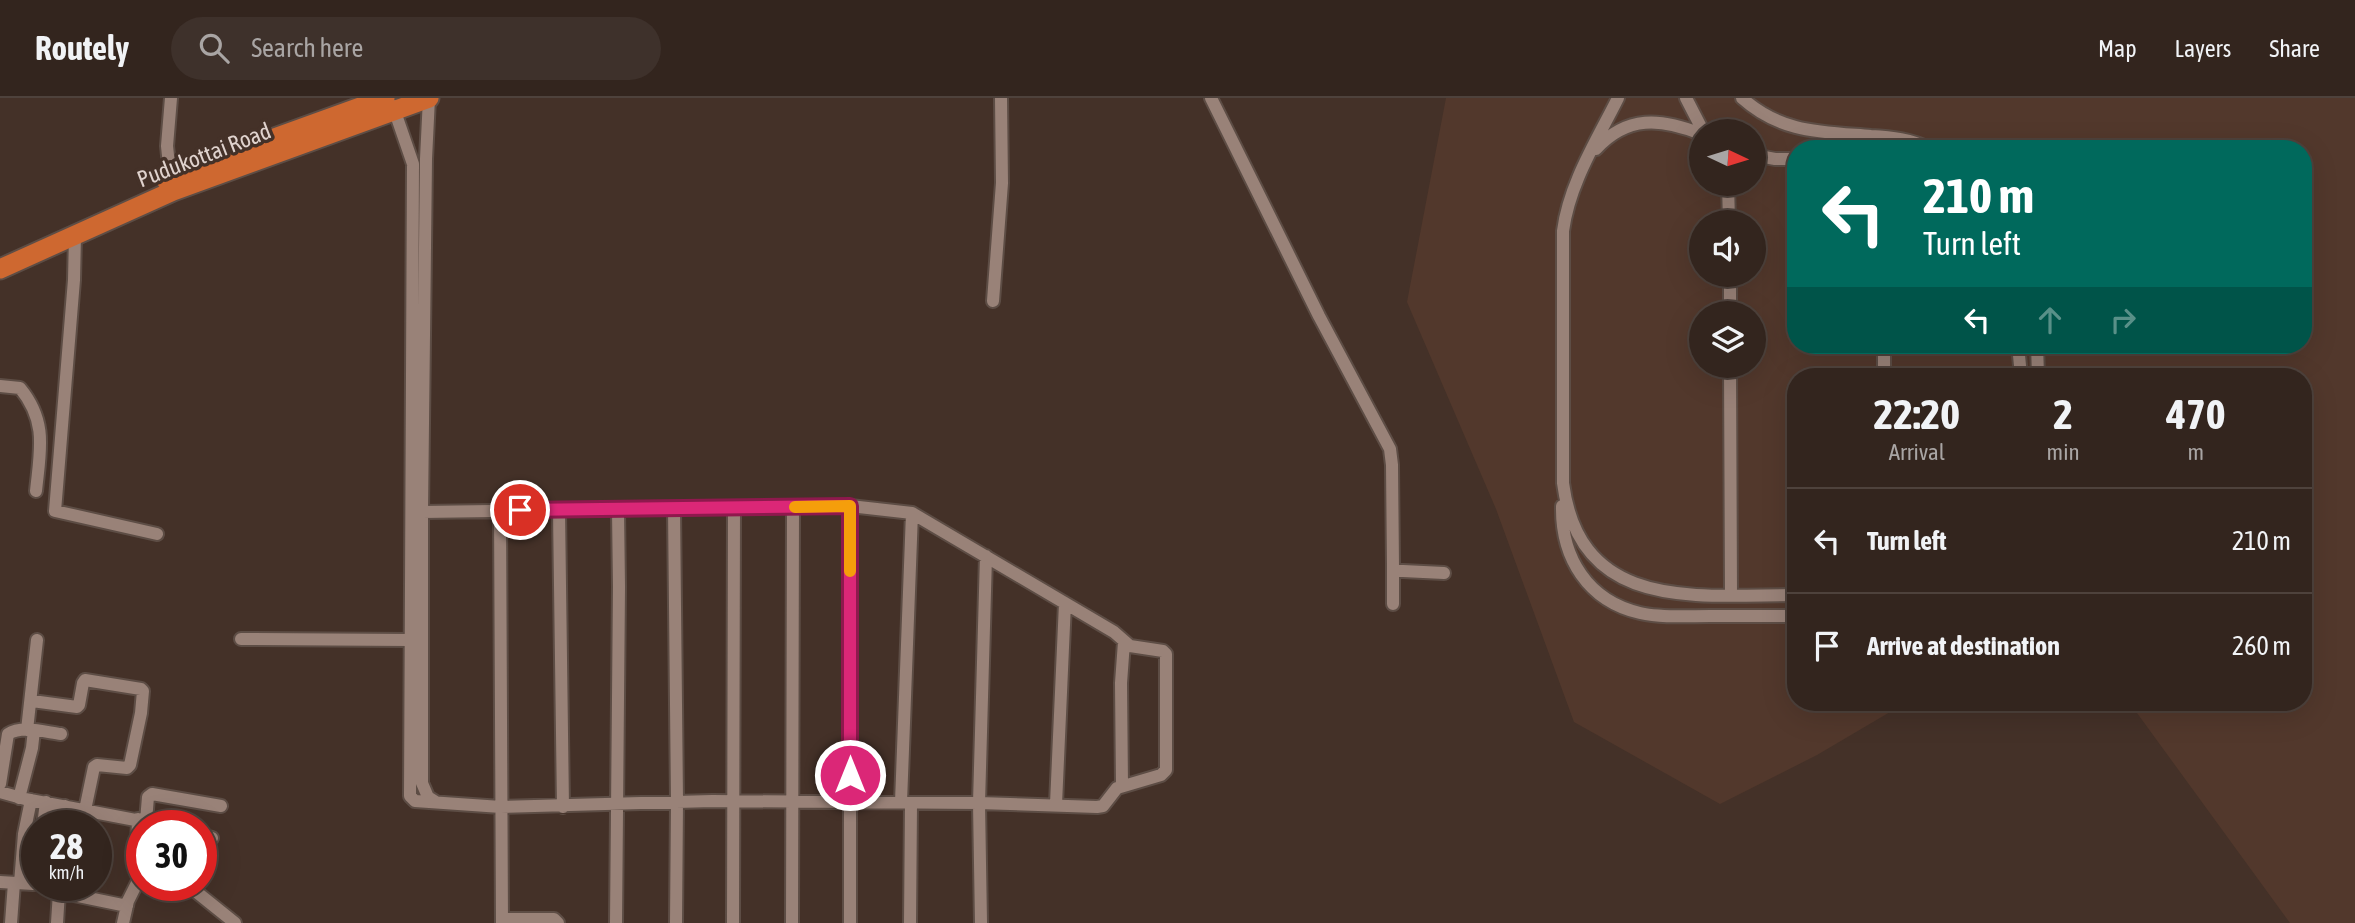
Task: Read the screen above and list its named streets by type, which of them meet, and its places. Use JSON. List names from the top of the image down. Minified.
{"streets":{"highway":["Pudukottai Road"]},"north":"right","page":{"header":"Routely","search":"Search here","nav":["Map","Layers","Share"],"turn":["210 m","Turn left"],"eta":["22:20","Arrival","2","min","470","m"],"list":[{"name":"Turn left","value":"210 m"},{"name":"Arrive at destination","value":"260 m"}],"speed":"28 km/h","limit":"30"}}
